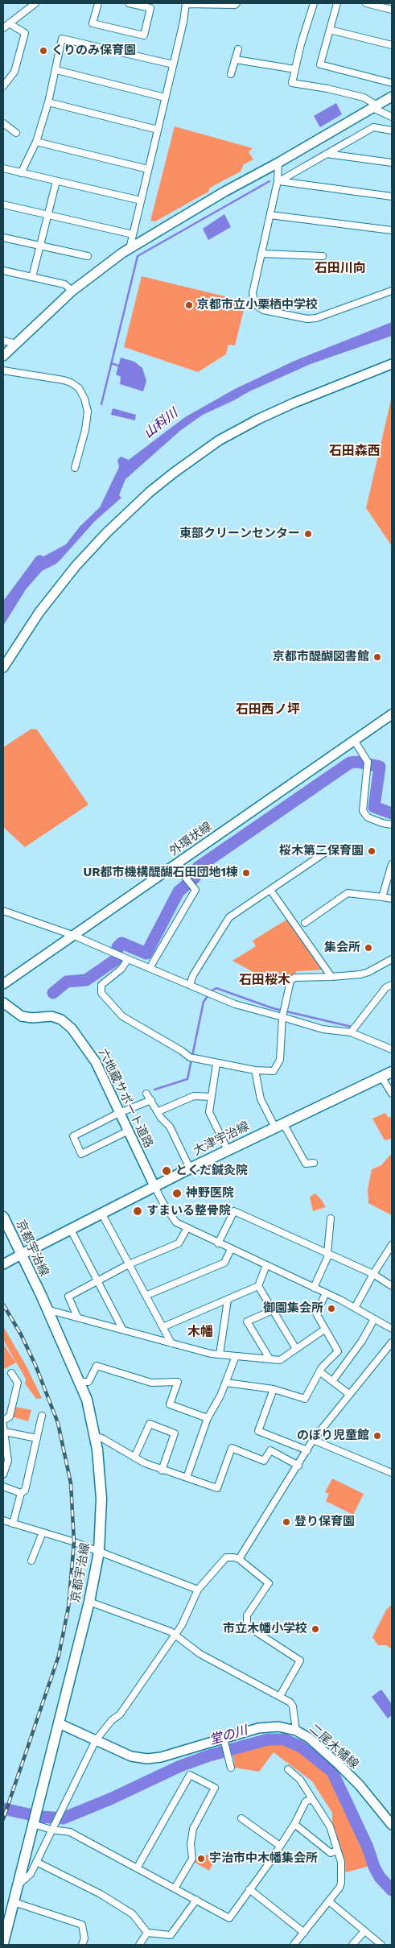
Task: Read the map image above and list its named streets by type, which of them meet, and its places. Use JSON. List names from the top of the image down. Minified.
{"streets":{"main road":["大津宇治線","京都宇治線"],"street":["外環状線","六地蔵サポート道路","二尾木幡線"]},"crossings":[["六地蔵サポート道路","大津宇治線"],["大津宇治線","京都宇治線"],["京都宇治線","二尾木幡線"]],"districts":["石田川向","石田森西","石田西ノ坪","石田桜木","木幡"],"water":["山科川","堂の川"],"places":["くりのみ保育園","京都市立小栗栖中学校","東部クリーンセンター","京都市醍醐図書館","桜木第二保育園","UR都市機構醍醐石田団地1棟","集会所","とくだ鍼灸院","神野医院","すまいる整骨院","御園集会所","のぼり児童館","登り保育園","市立木幡小学校","宇治市中木幡集会所"]}
